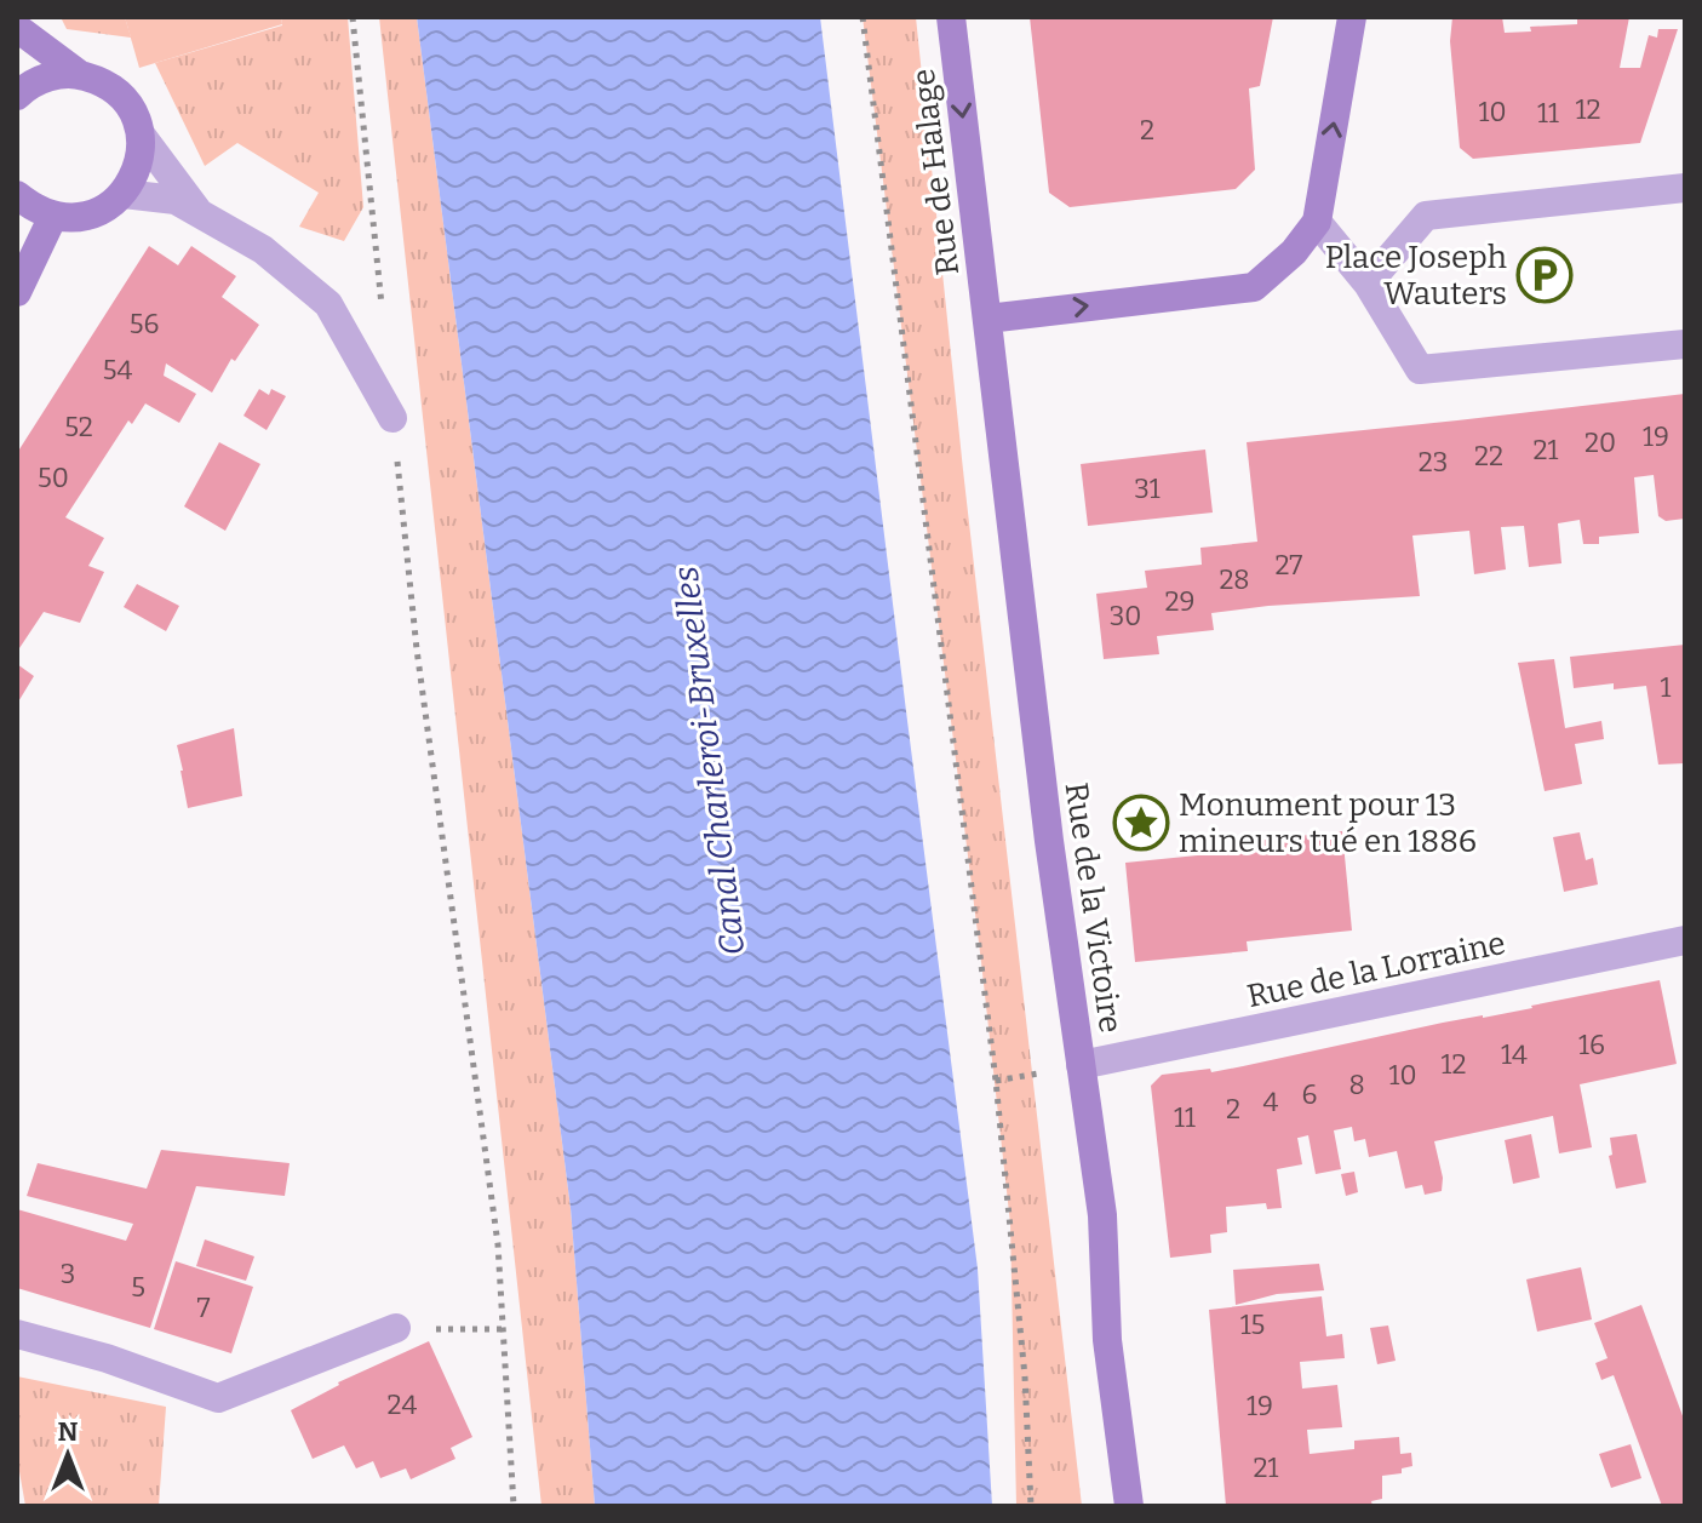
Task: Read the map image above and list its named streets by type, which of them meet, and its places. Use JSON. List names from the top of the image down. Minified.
{"streets":{"street":["Rue de Halage","Rue de la Victoire","Rue de la Lorraine"]},"crossings":[["Rue de Halage","Rue de la Victoire"],["Rue de la Victoire","Rue de la Lorraine"]],"one_way":["Rue de Halage"],"water":["Canal Charleroi-Bruxelles"],"places":{"parking":["Place Joseph Wauters"],"place":["Monument pour 13 mineurs tué en 1886"]},"house_numbers":["12","10","11","2","56","54","52","19","20","21","22","23","50","31","27","28","29","30","1","16","14","12","10","8","6","4","2","11","3","5","7","15","24","19","21"],"north":"top"}
